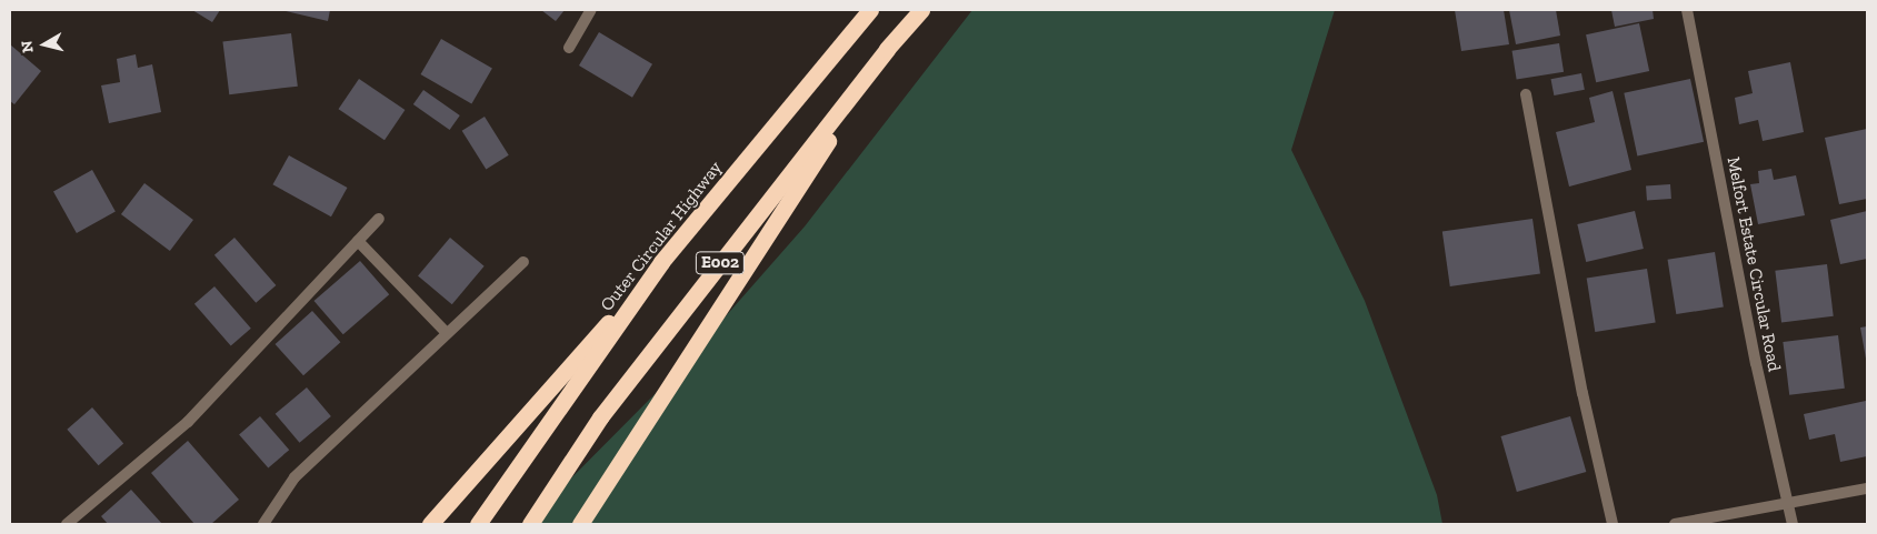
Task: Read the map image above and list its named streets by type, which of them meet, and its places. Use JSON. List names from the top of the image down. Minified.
{"streets":{"highway":["Outer Circular Highway","E002"],"street":["Melfort Estate Circular Road"]},"north":"left"}
